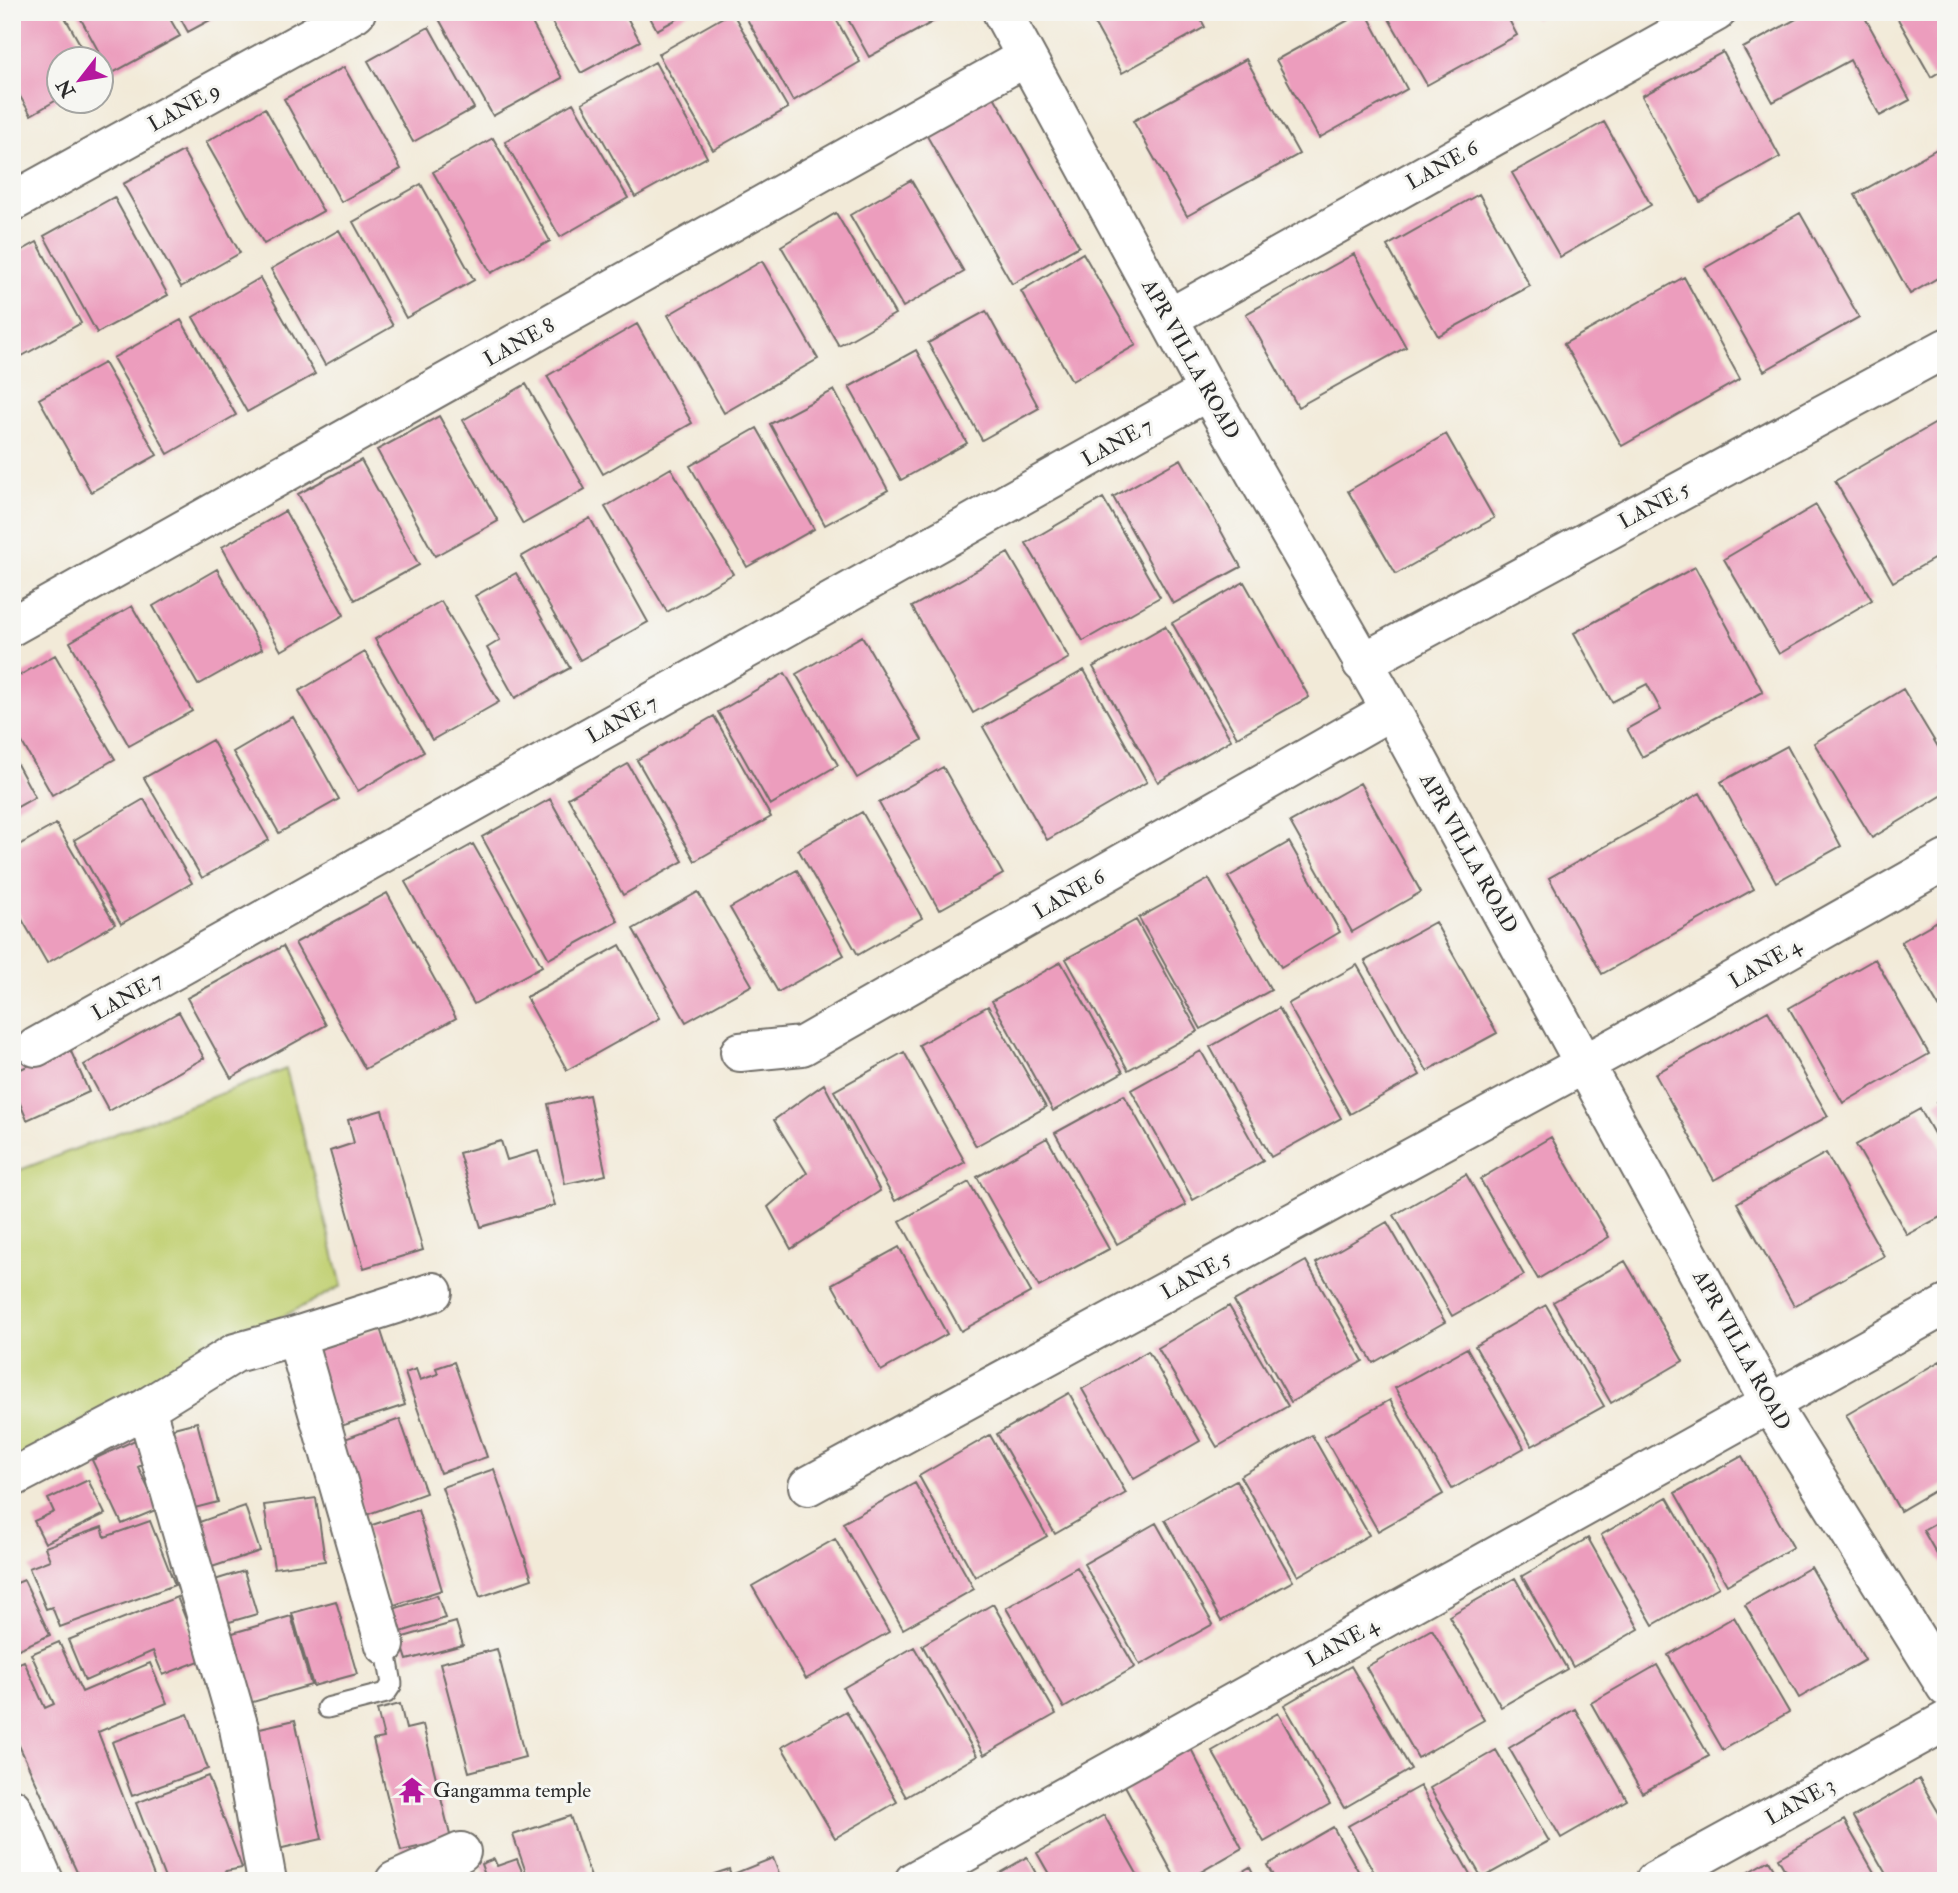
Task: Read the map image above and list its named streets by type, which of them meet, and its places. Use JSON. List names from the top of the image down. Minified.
{"streets":{"street":["LANE 9","LANE 6","LANE 8","APR VILLA ROAD","LANE 7","LANE 5","LANE 4","LANE 3"]},"crossings":[["LANE 6","APR VILLA ROAD"],["LANE 8","APR VILLA ROAD"],["APR VILLA ROAD","LANE 7"],["APR VILLA ROAD","LANE 5"],["APR VILLA ROAD","LANE 4"],["LANE 5","LANE 4"]],"places":{"temple":["Gangamma temple"]},"north":"bottom left"}
